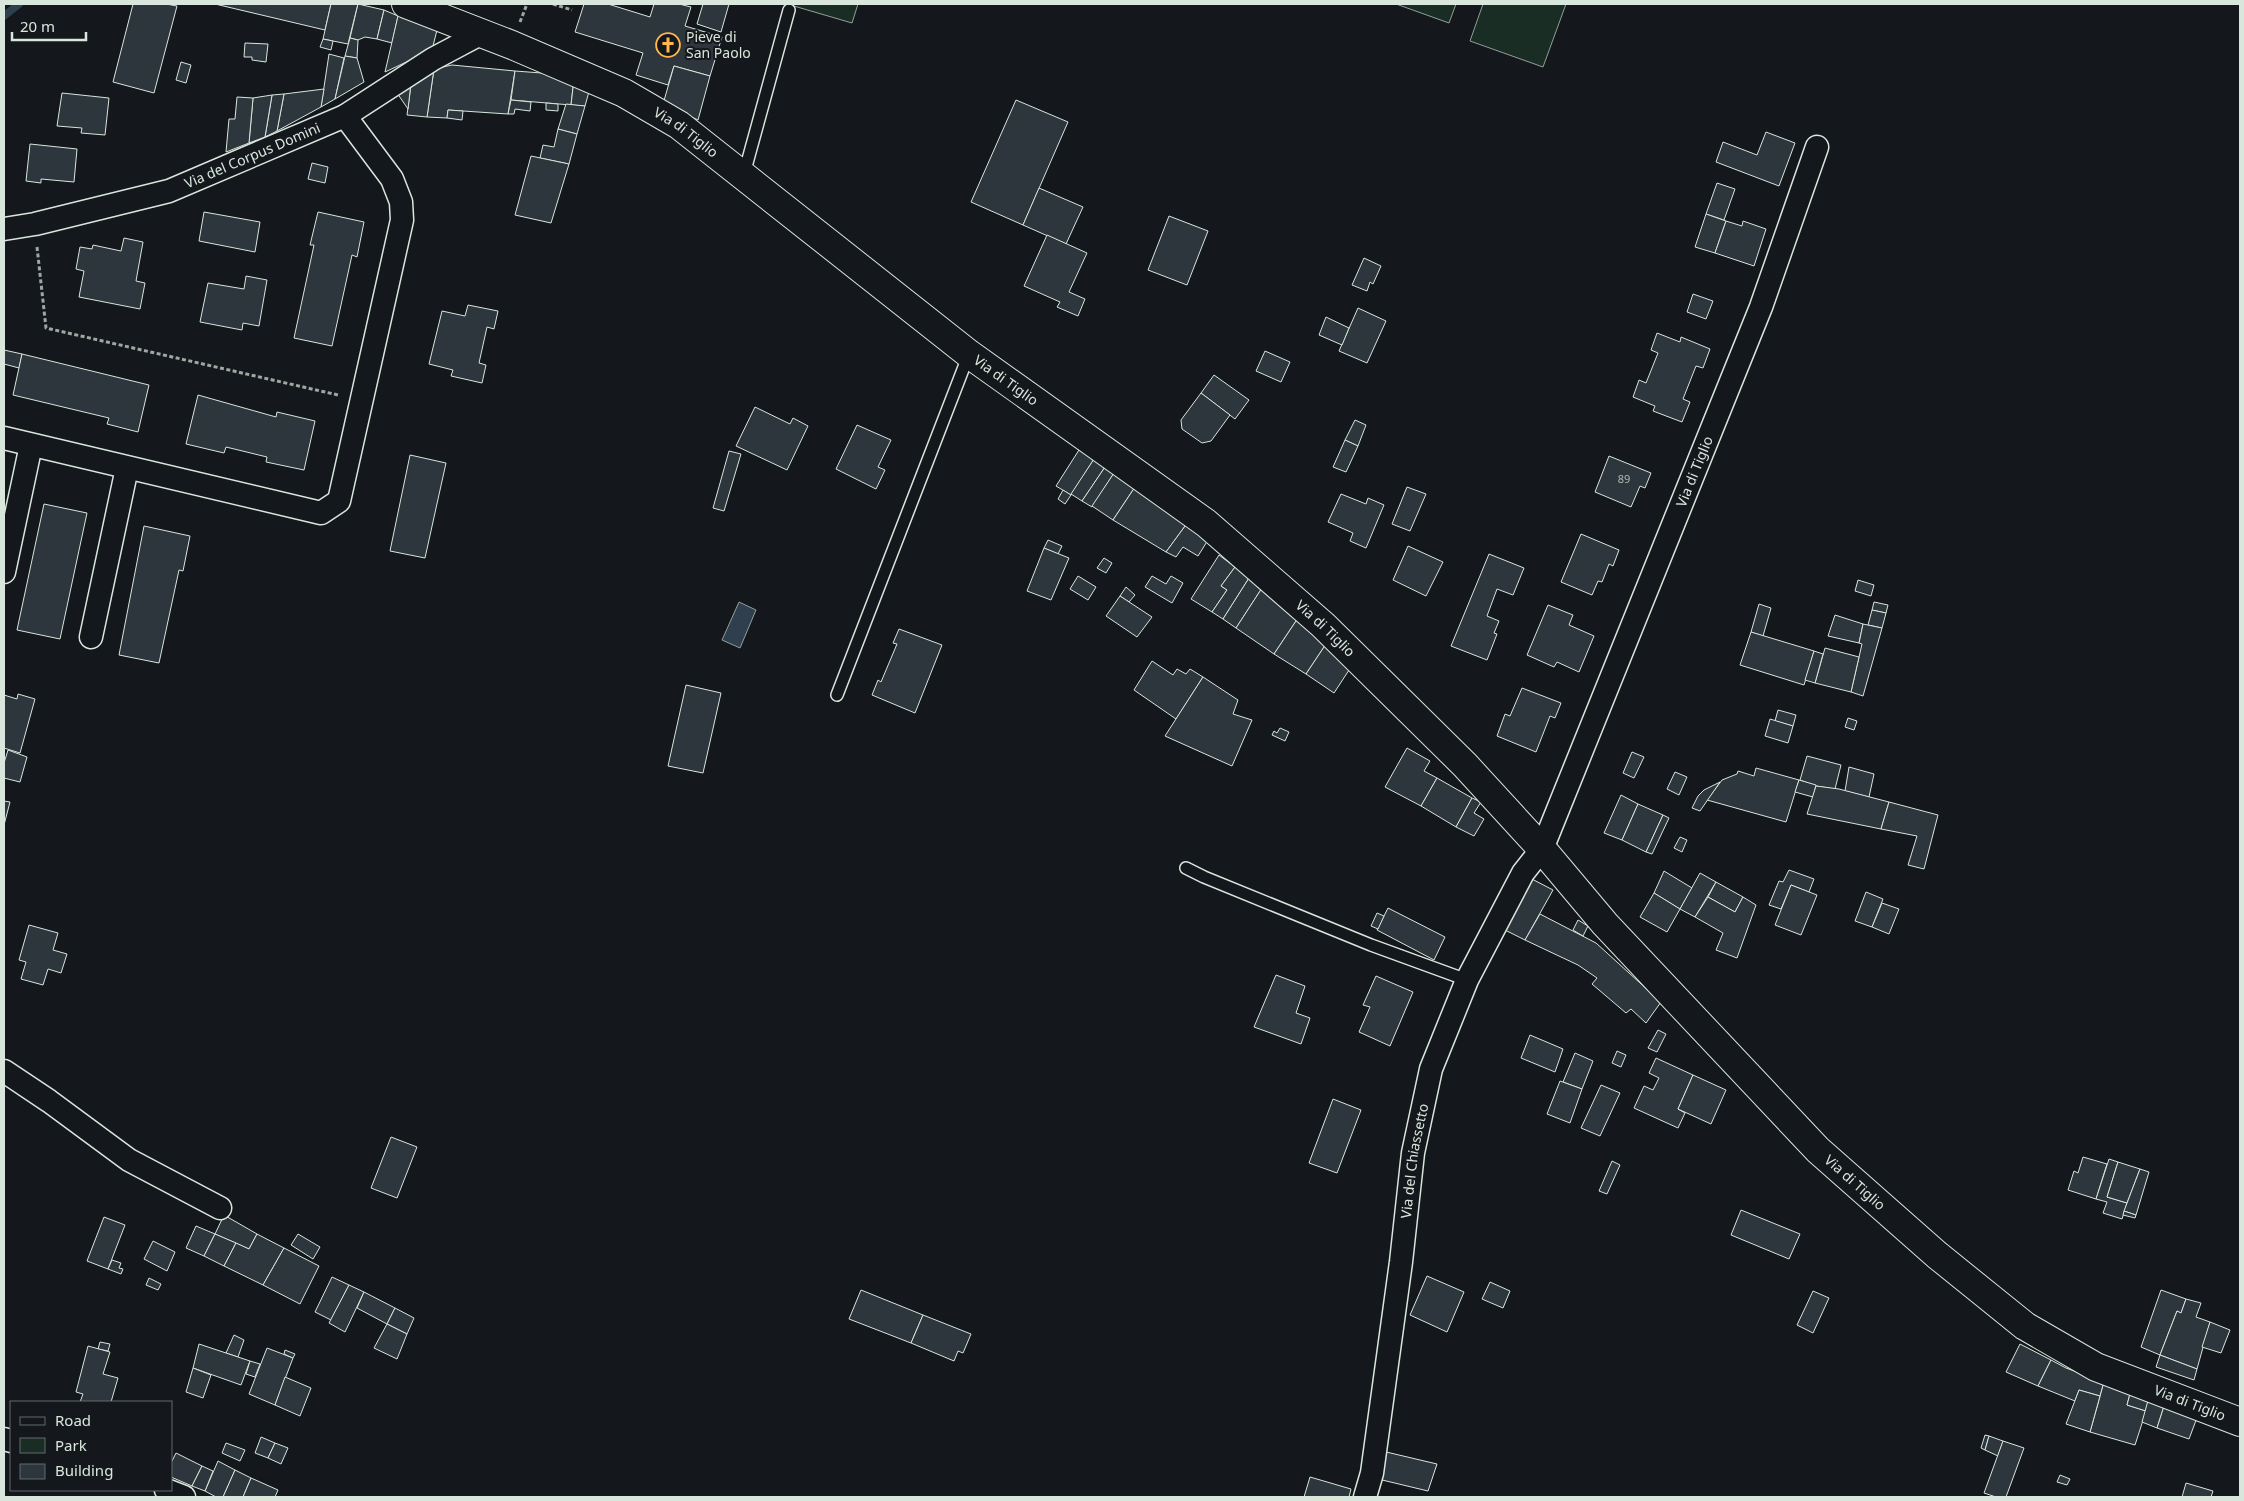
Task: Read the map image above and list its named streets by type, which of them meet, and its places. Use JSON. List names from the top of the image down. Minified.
{"streets":{"main road":["Via di Tiglio"],"street":["Via del Corpus Domini","Via del Chiassetto"]},"crossings":[["Via di Tiglio","Via del Corpus Domini"],["Via di Tiglio","Via del Chiassetto"]],"places":{"church":["Pieve di San Paolo"]},"house_numbers":["89"],"legend":["Road","Park","Building"],"scale_bar":"20 m"}
